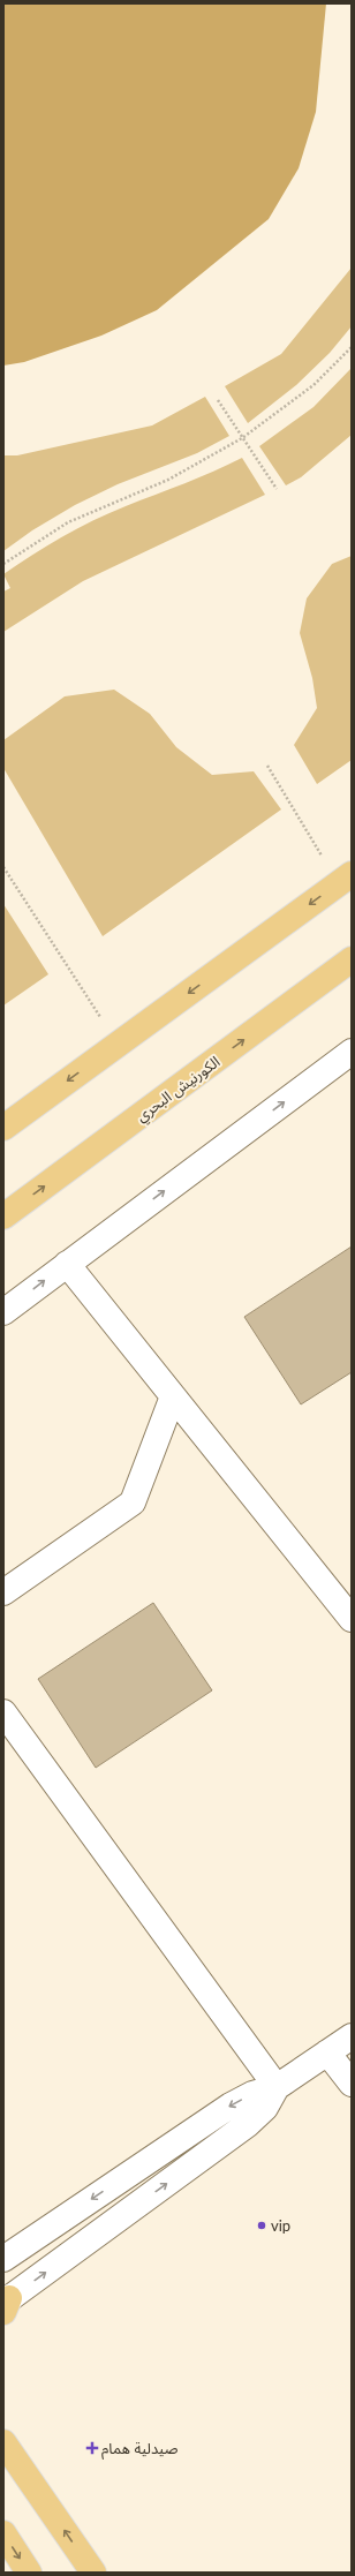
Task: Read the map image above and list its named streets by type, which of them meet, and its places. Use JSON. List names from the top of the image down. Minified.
{"streets":{"main road":["الكورنيش البحري"]},"places":{"other":["vip"],"health":["صيدلية همام"]}}
